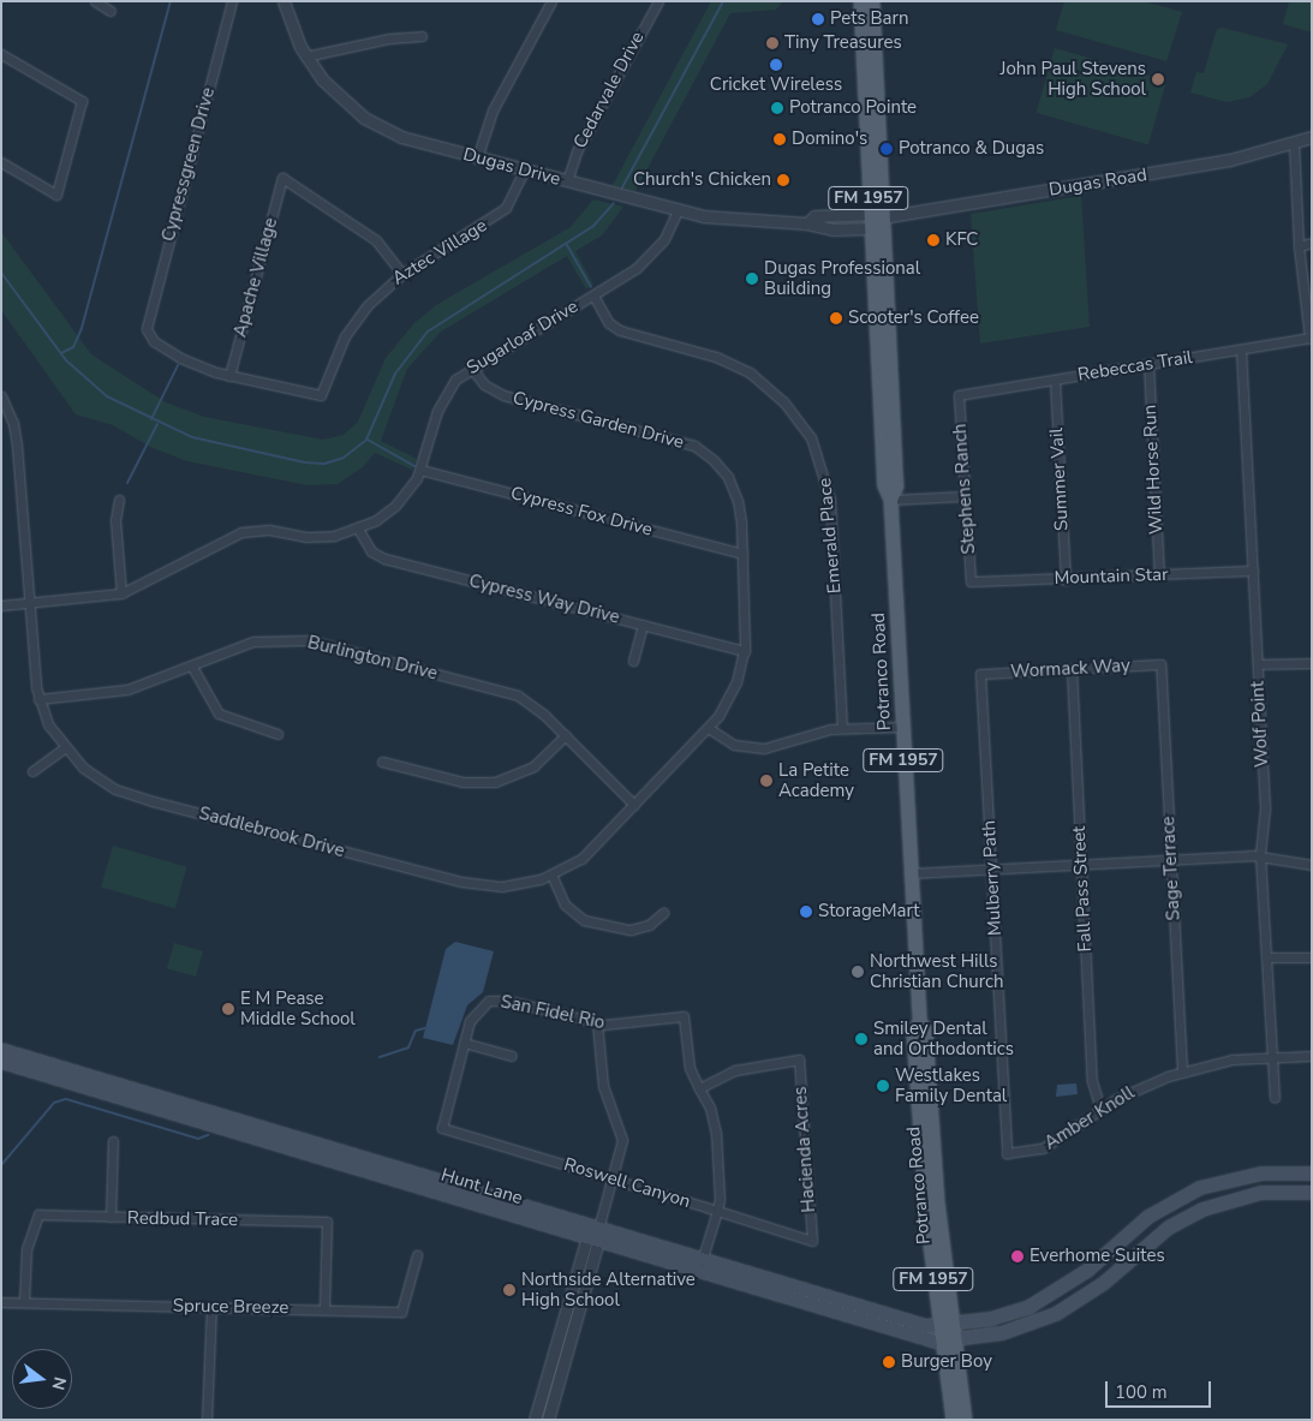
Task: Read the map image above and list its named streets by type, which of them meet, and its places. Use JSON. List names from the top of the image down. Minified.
{"streets":{"main road":["FM 1957","Potranco Road","Hunt Lane"],"street":["Cedarvale Drive","Cypressgreen Drive","Dugas Drive","Dugas Road","Aztec Village","Apache Village","Sugarloaf Drive","Rebeccas Trail","Cypress Garden Drive","Wild Horse Run","Summer Vail","Stephens Ranch","Cypress Fox Drive","Emerald Place","Mountain Star","Cypress Way Drive","Burlington Drive","Wormack Way","Wolf Point","Saddlebrook Drive","Sage Terrace","Mulberry Path","Fall Pass Street","San Fidel Rio","Amber Knoll","Hacienda Acres","Roswell Canyon","Redbud Trace","Spruce Breeze"]},"crossings":[["Cedarvale Drive","Dugas Drive"],["Cypressgreen Drive","Aztec Village"],["Cypressgreen Drive","Apache Village"],["Dugas Drive","Dugas Road"],["Dugas Drive","Aztec Village"],["Dugas Drive","Sugarloaf Drive"],["Dugas Drive","Potranco Road"],["Dugas Road","Potranco Road"],["Aztec Village","Apache Village"],["Sugarloaf Drive","Cypress Garden Drive"],["Sugarloaf Drive","Cypress Fox Drive"],["Sugarloaf Drive","Emerald Place"],["Sugarloaf Drive","Cypress Way Drive"],["Sugarloaf Drive","Saddlebrook Drive"],["Rebeccas Trail","Wild Horse Run"],["Rebeccas Trail","Summer Vail"],["Rebeccas Trail","Stephens Ranch"],["Rebeccas Trail","Wolf Point"],["Cypress Garden Drive","Cypress Fox Drive"],["Cypress Garden Drive","Cypress Way Drive"],["Cypress Garden Drive","Saddlebrook Drive"],["Wild Horse Run","Mountain Star"],["Summer Vail","Mountain Star"],["Stephens Ranch","Mountain Star"],["Mountain Star","Wolf Point"],["Cypress Way Drive","Saddlebrook Drive"],["Burlington Drive","Saddlebrook Drive"],["Wormack Way","Sage Terrace"],["Wormack Way","Mulberry Path"],["Wormack Way","Fall Pass Street"],["Potranco Road","Hunt Lane"],["Wolf Point","Amber Knoll"],["Sage Terrace","Amber Knoll"],["Mulberry Path","Amber Knoll"],["Fall Pass Street","Amber Knoll"],["San Fidel Rio","Hacienda Acres"],["San Fidel Rio","Roswell Canyon"],["Hacienda Acres","Roswell Canyon"],["Redbud Trace","Spruce Breeze"]],"places":["Pets Barn","Tiny Treasures","Cricket Wireless","John Paul Stevens High School","Potranco Pointe","Domino's","Potranco & Dugas","Church's Chicken","KFC","Dugas Professional Building","Scooter's Coffee","La Petite Academy","StorageMart","Northwest Hills Christian Church","E M Pease Middle School","Smiley Dental and Orthodontics","Westlakes Family Dental","Everhome Suites","Northside Alternative High School","Burger Boy"],"scale_bar":"100 m","north":"right"}
